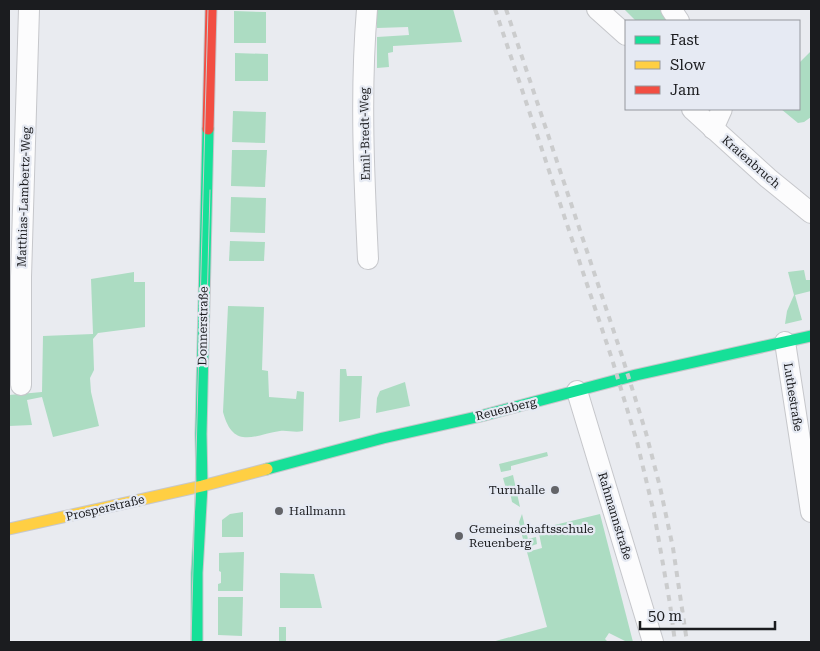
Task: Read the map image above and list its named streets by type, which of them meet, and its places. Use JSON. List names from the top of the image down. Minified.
{"streets":{"main road":["Donnerstraße","Reuenberg","Prosperstraße"],"street":["Emil-Bredt-Weg","Kraienbruch","Matthias-Lambertz-Weg","Luthestraße","Rahmannstraße"]},"crossings":[["Donnerstraße","Reuenberg"],["Donnerstraße","Prosperstraße"],["Luthestraße","Reuenberg"],["Reuenberg","Prosperstraße"],["Reuenberg","Rahmannstraße"]],"places":["Turnhalle","Hallmann","Gemeinschaftsschule Reuenberg"],"legend":["Fast","Slow","Jam"],"scale_bar":"50 m"}
